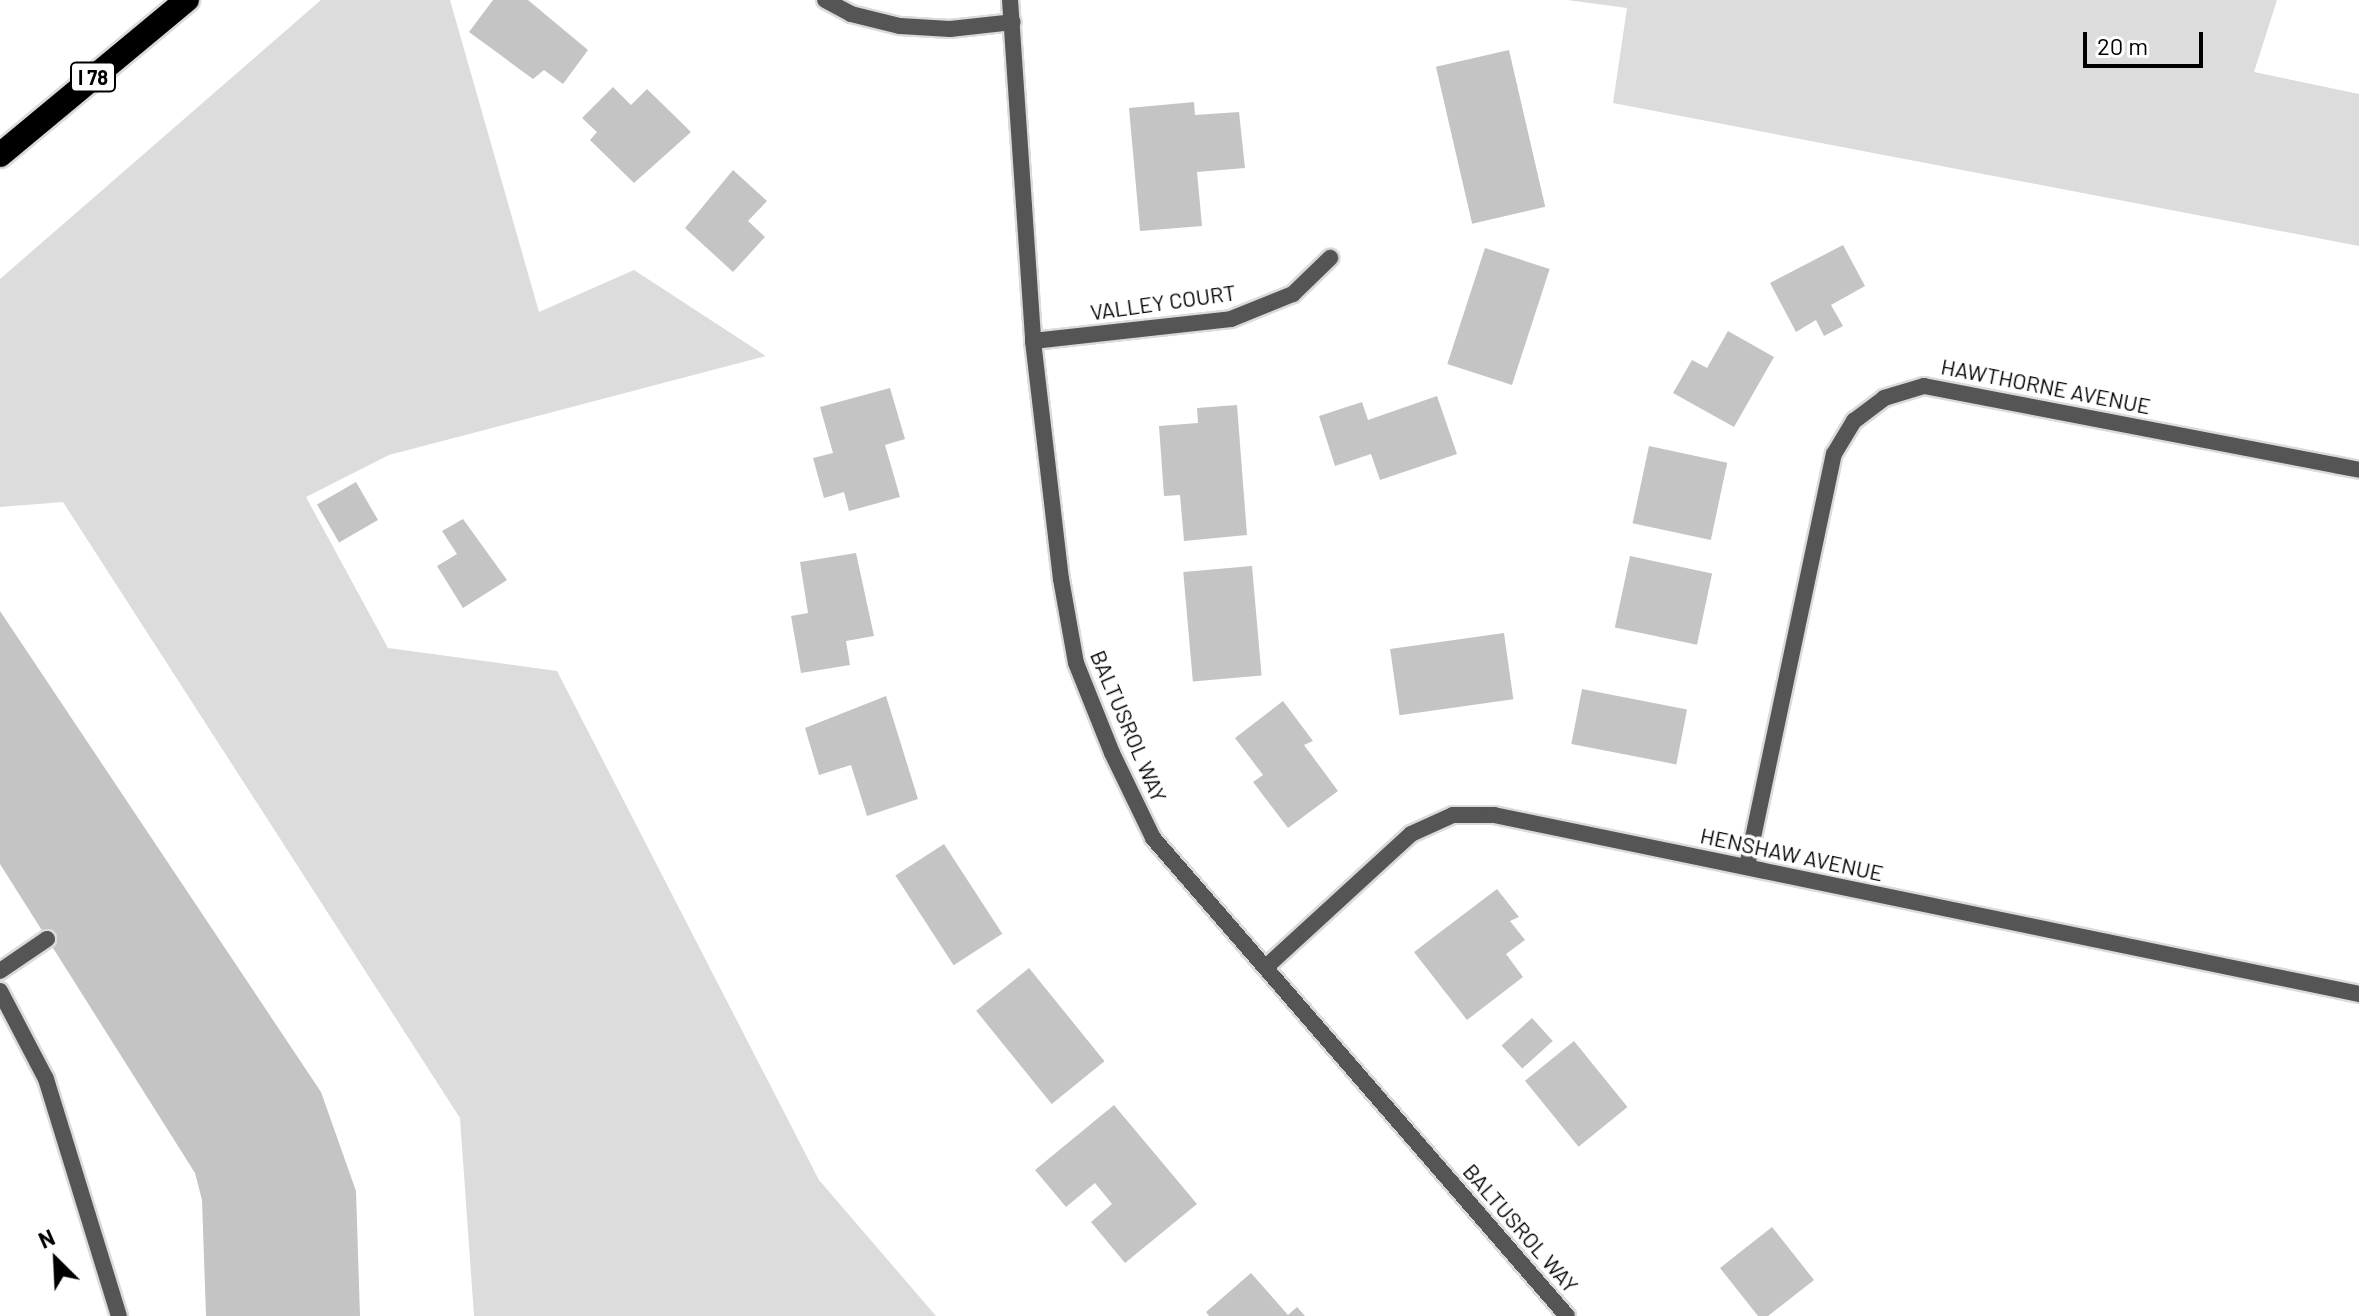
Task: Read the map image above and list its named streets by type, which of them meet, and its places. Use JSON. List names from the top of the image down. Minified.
{"streets":{"highway":["I 78"],"street":["VALLEY COURT","HAWTHORNE AVENUE","BALTUSROL WAY","HENSHAW AVENUE"]},"crossings":[["VALLEY COURT","BALTUSROL WAY"],["HAWTHORNE AVENUE","HENSHAW AVENUE"],["BALTUSROL WAY","HENSHAW AVENUE"]],"scale_bar":"20 m","north":"top left"}
